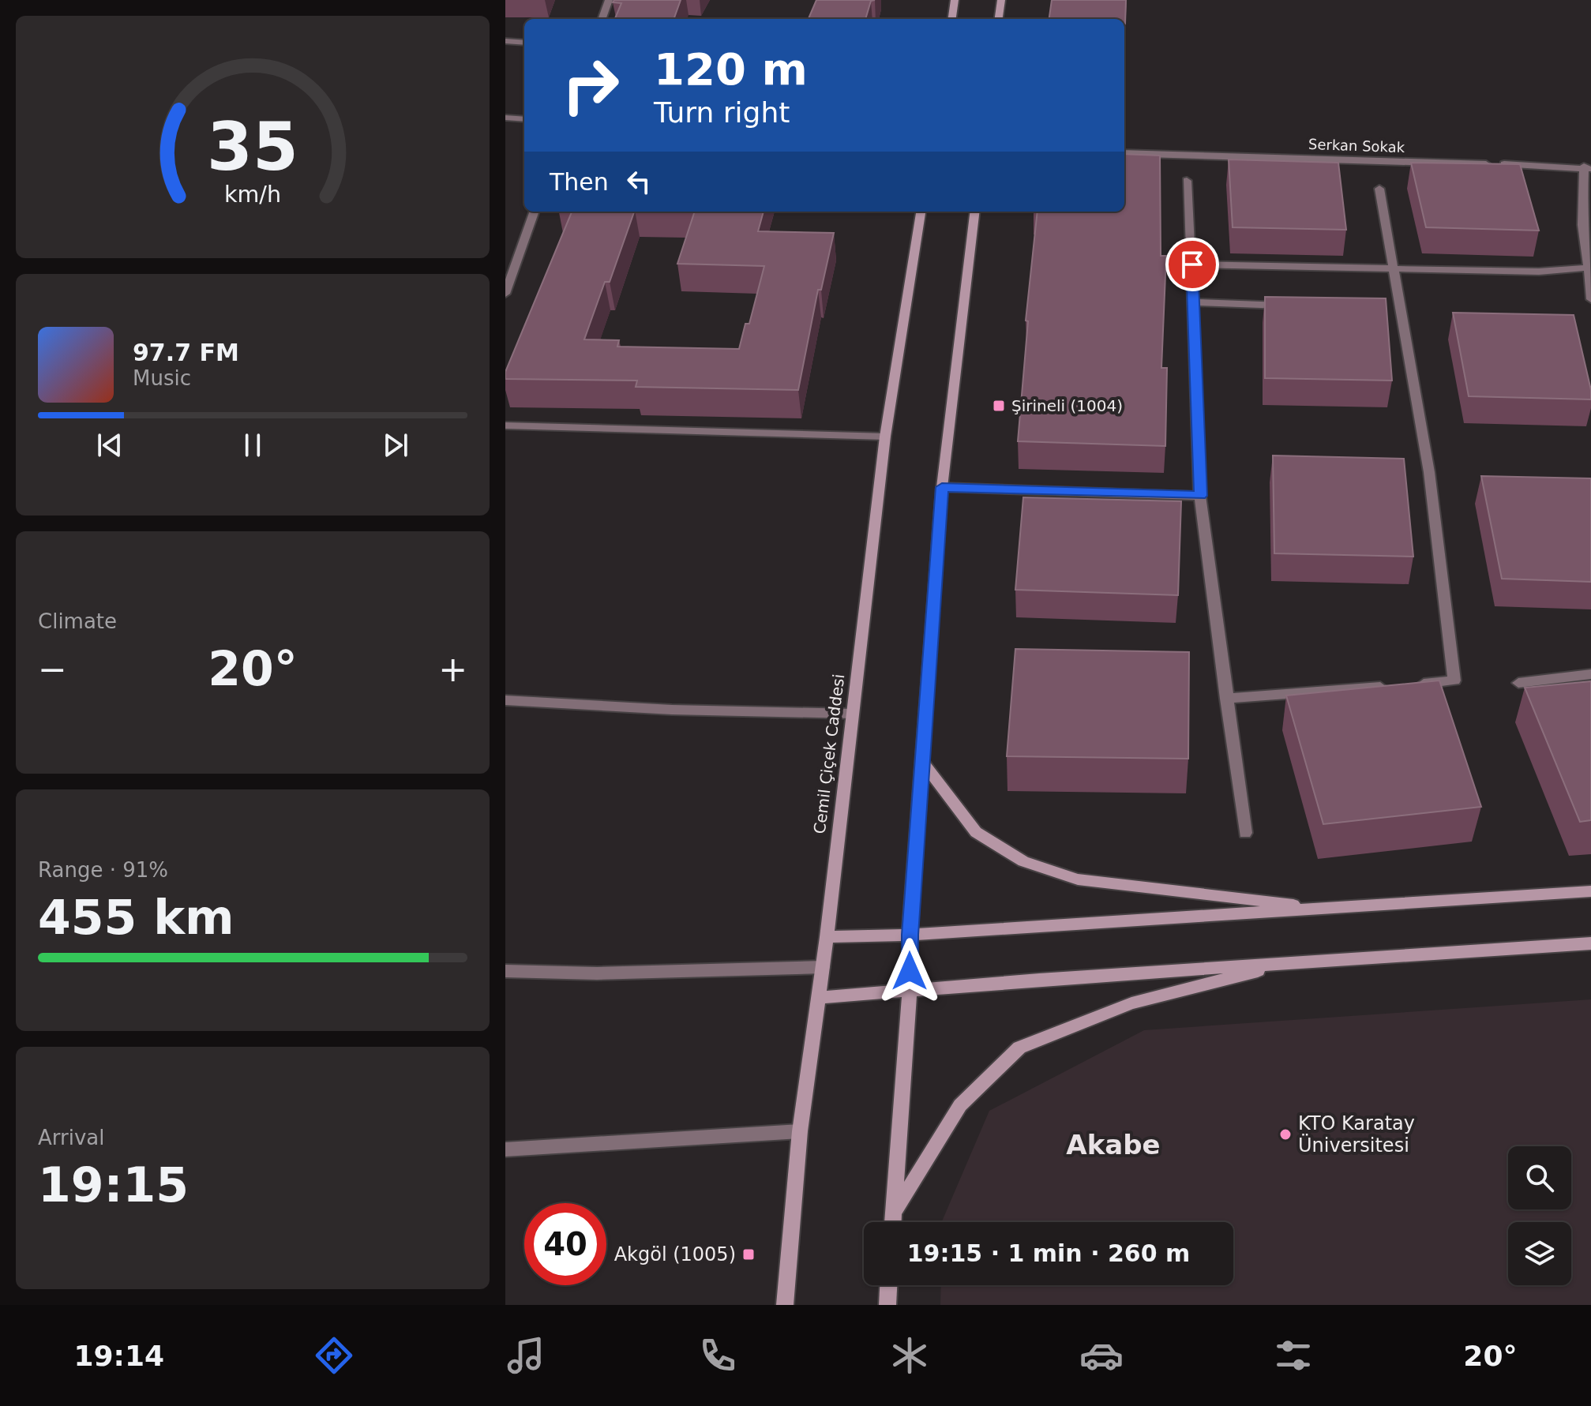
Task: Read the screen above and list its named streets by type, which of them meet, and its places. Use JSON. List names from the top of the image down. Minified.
{"streets":{"street":["Serkan Sokak","Cemil Çiçek Caddesi"]},"districts":["Akabe"],"places":{"transit":["Şirineli (1004)","Akgöl (1005)"],"other":["KTO Karatay Üniversitesi"]},"page":{"turn":["120 m","Turn right"],"then":"Then","song":["97.7 FM","Music"],"tile":["Climate",["Range · 91%","455 km"],["Arrival","19:15"]],"heat":["−","20°","+"],"limit":"40","trip":"19:15 · 1 min · 260 m","tabs":["19:14","20°"],"gauge":["35","km/h"]}}
